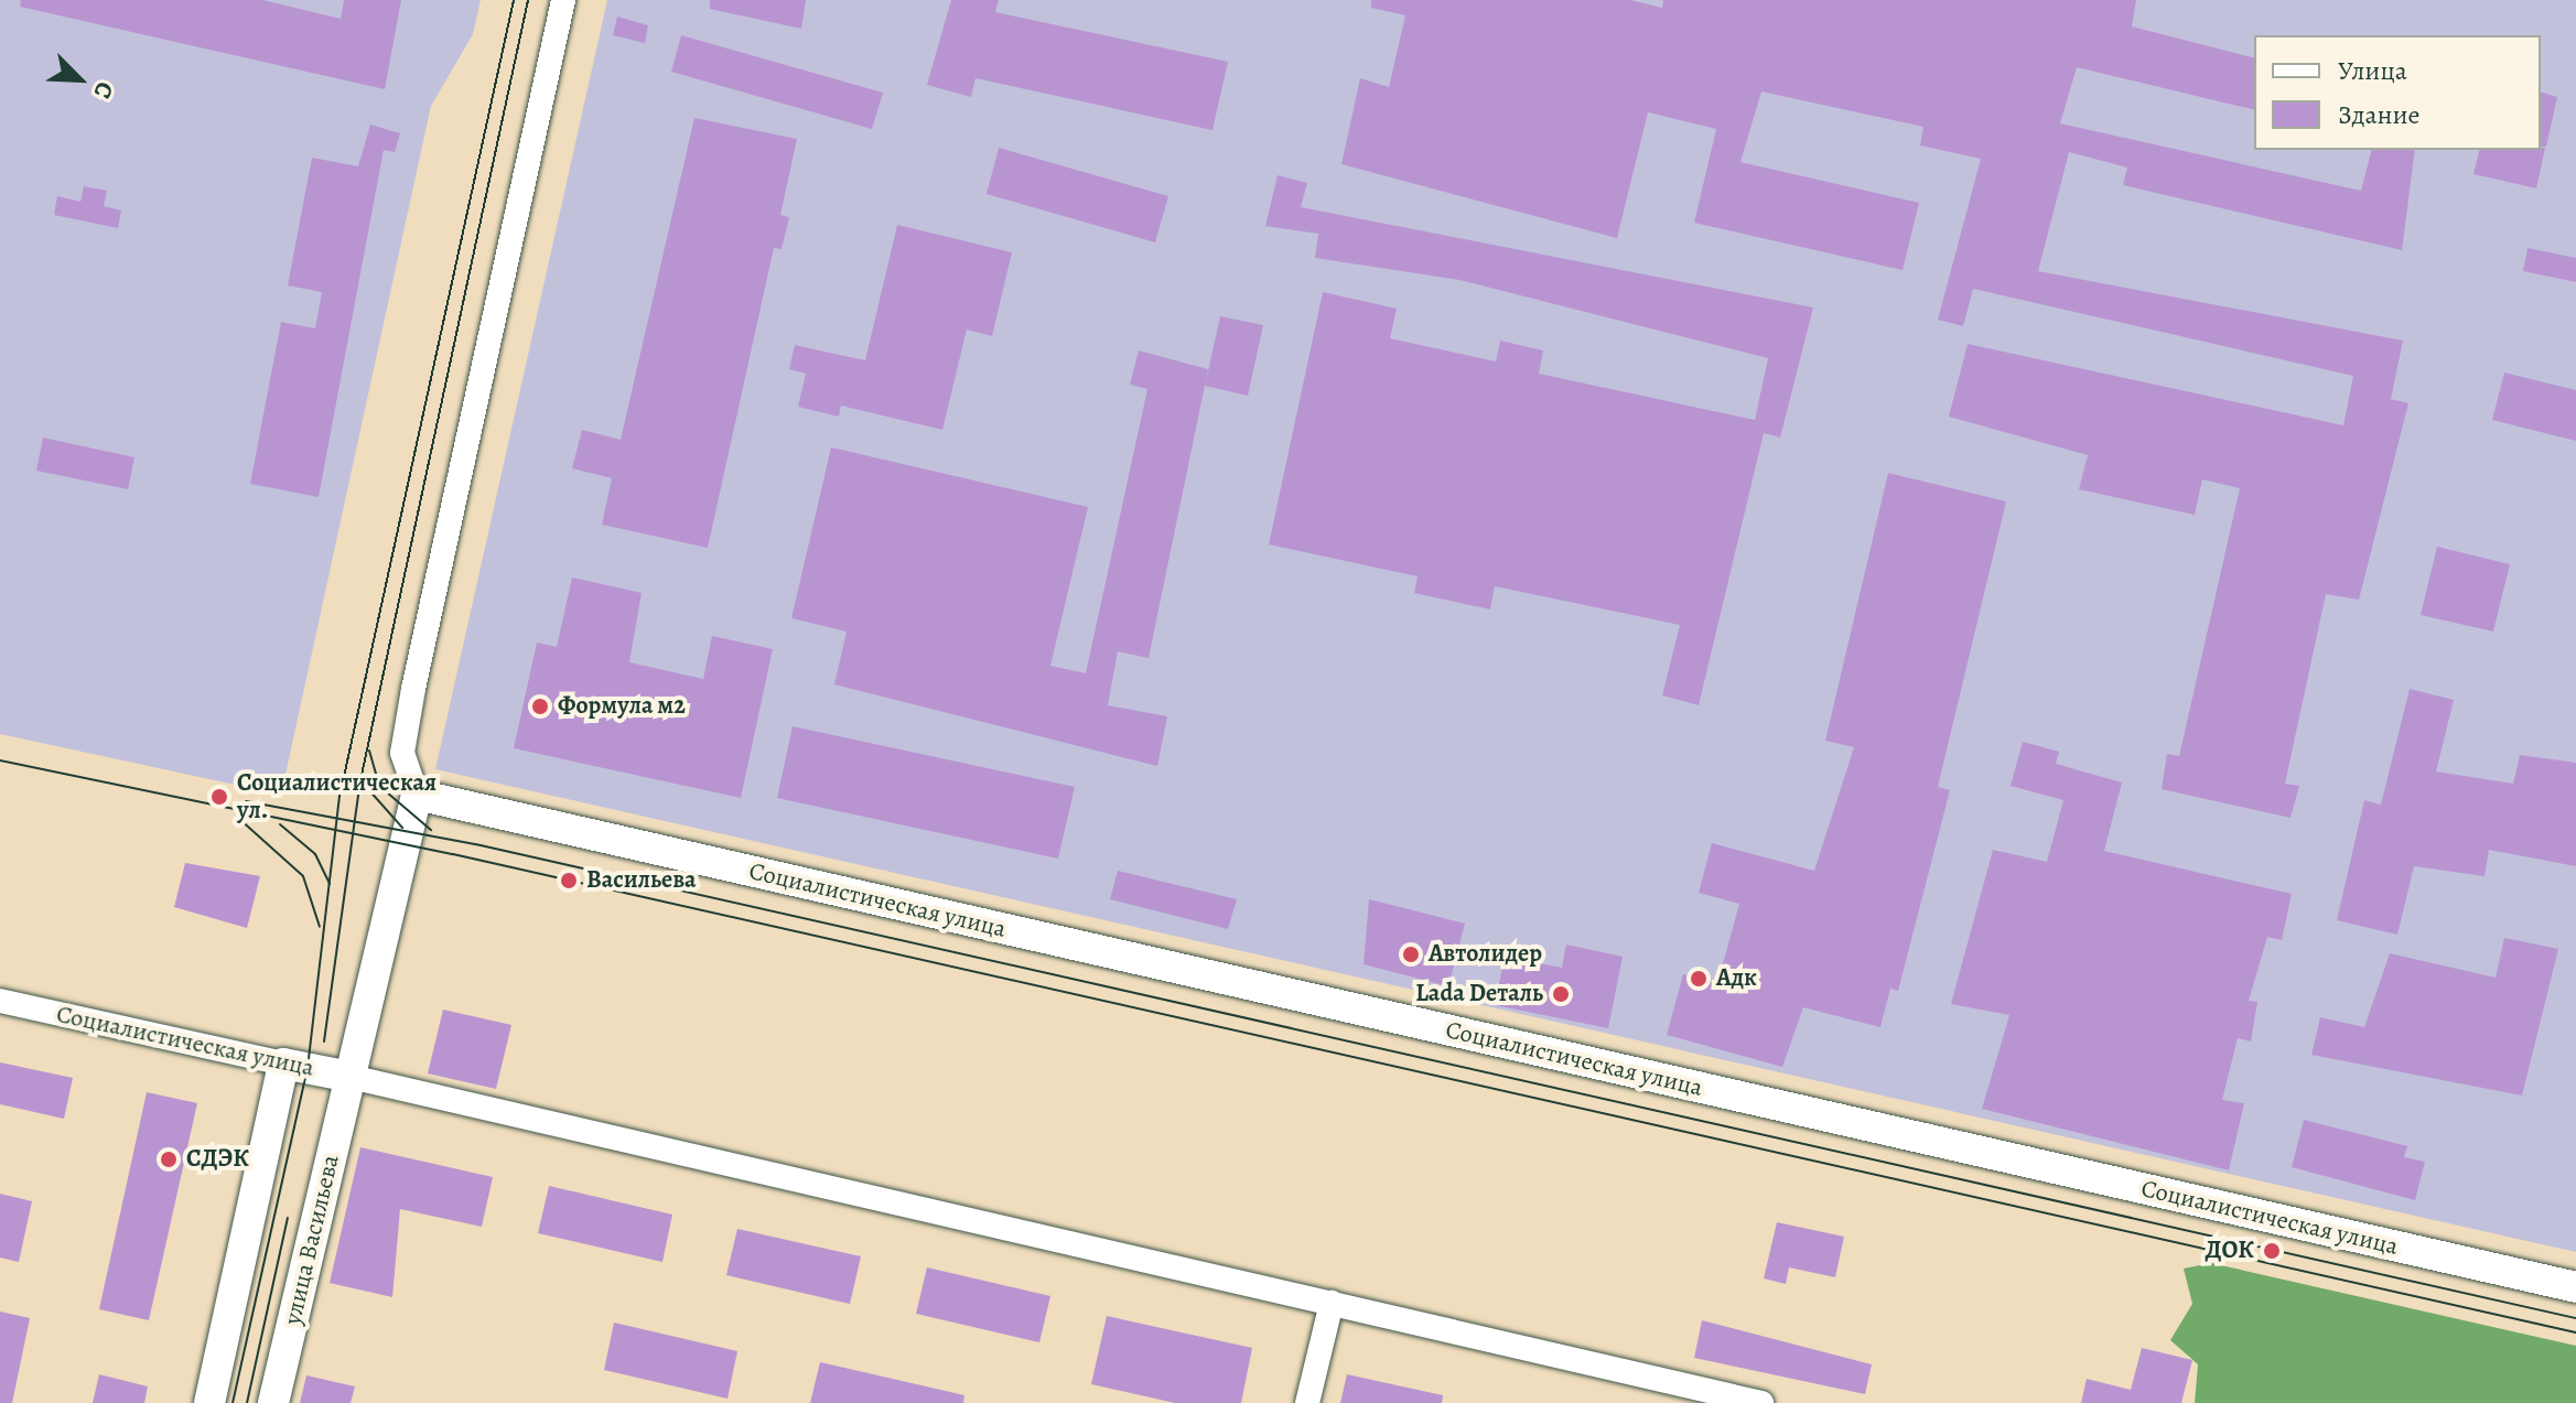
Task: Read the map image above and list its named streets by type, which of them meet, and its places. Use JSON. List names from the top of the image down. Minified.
{"streets":{"main road":["Социалистическая улица","улица Васильева"]},"crossings":[["Социалистическая улица","улица Васильева"]],"places":["Формула м2","Социалистическая ул.","Васильева","Автолидер","Адк","Lada Dеталь","СДЭК","ДОК"],"legend":["Улица","Здание"],"north":"bottom right"}
